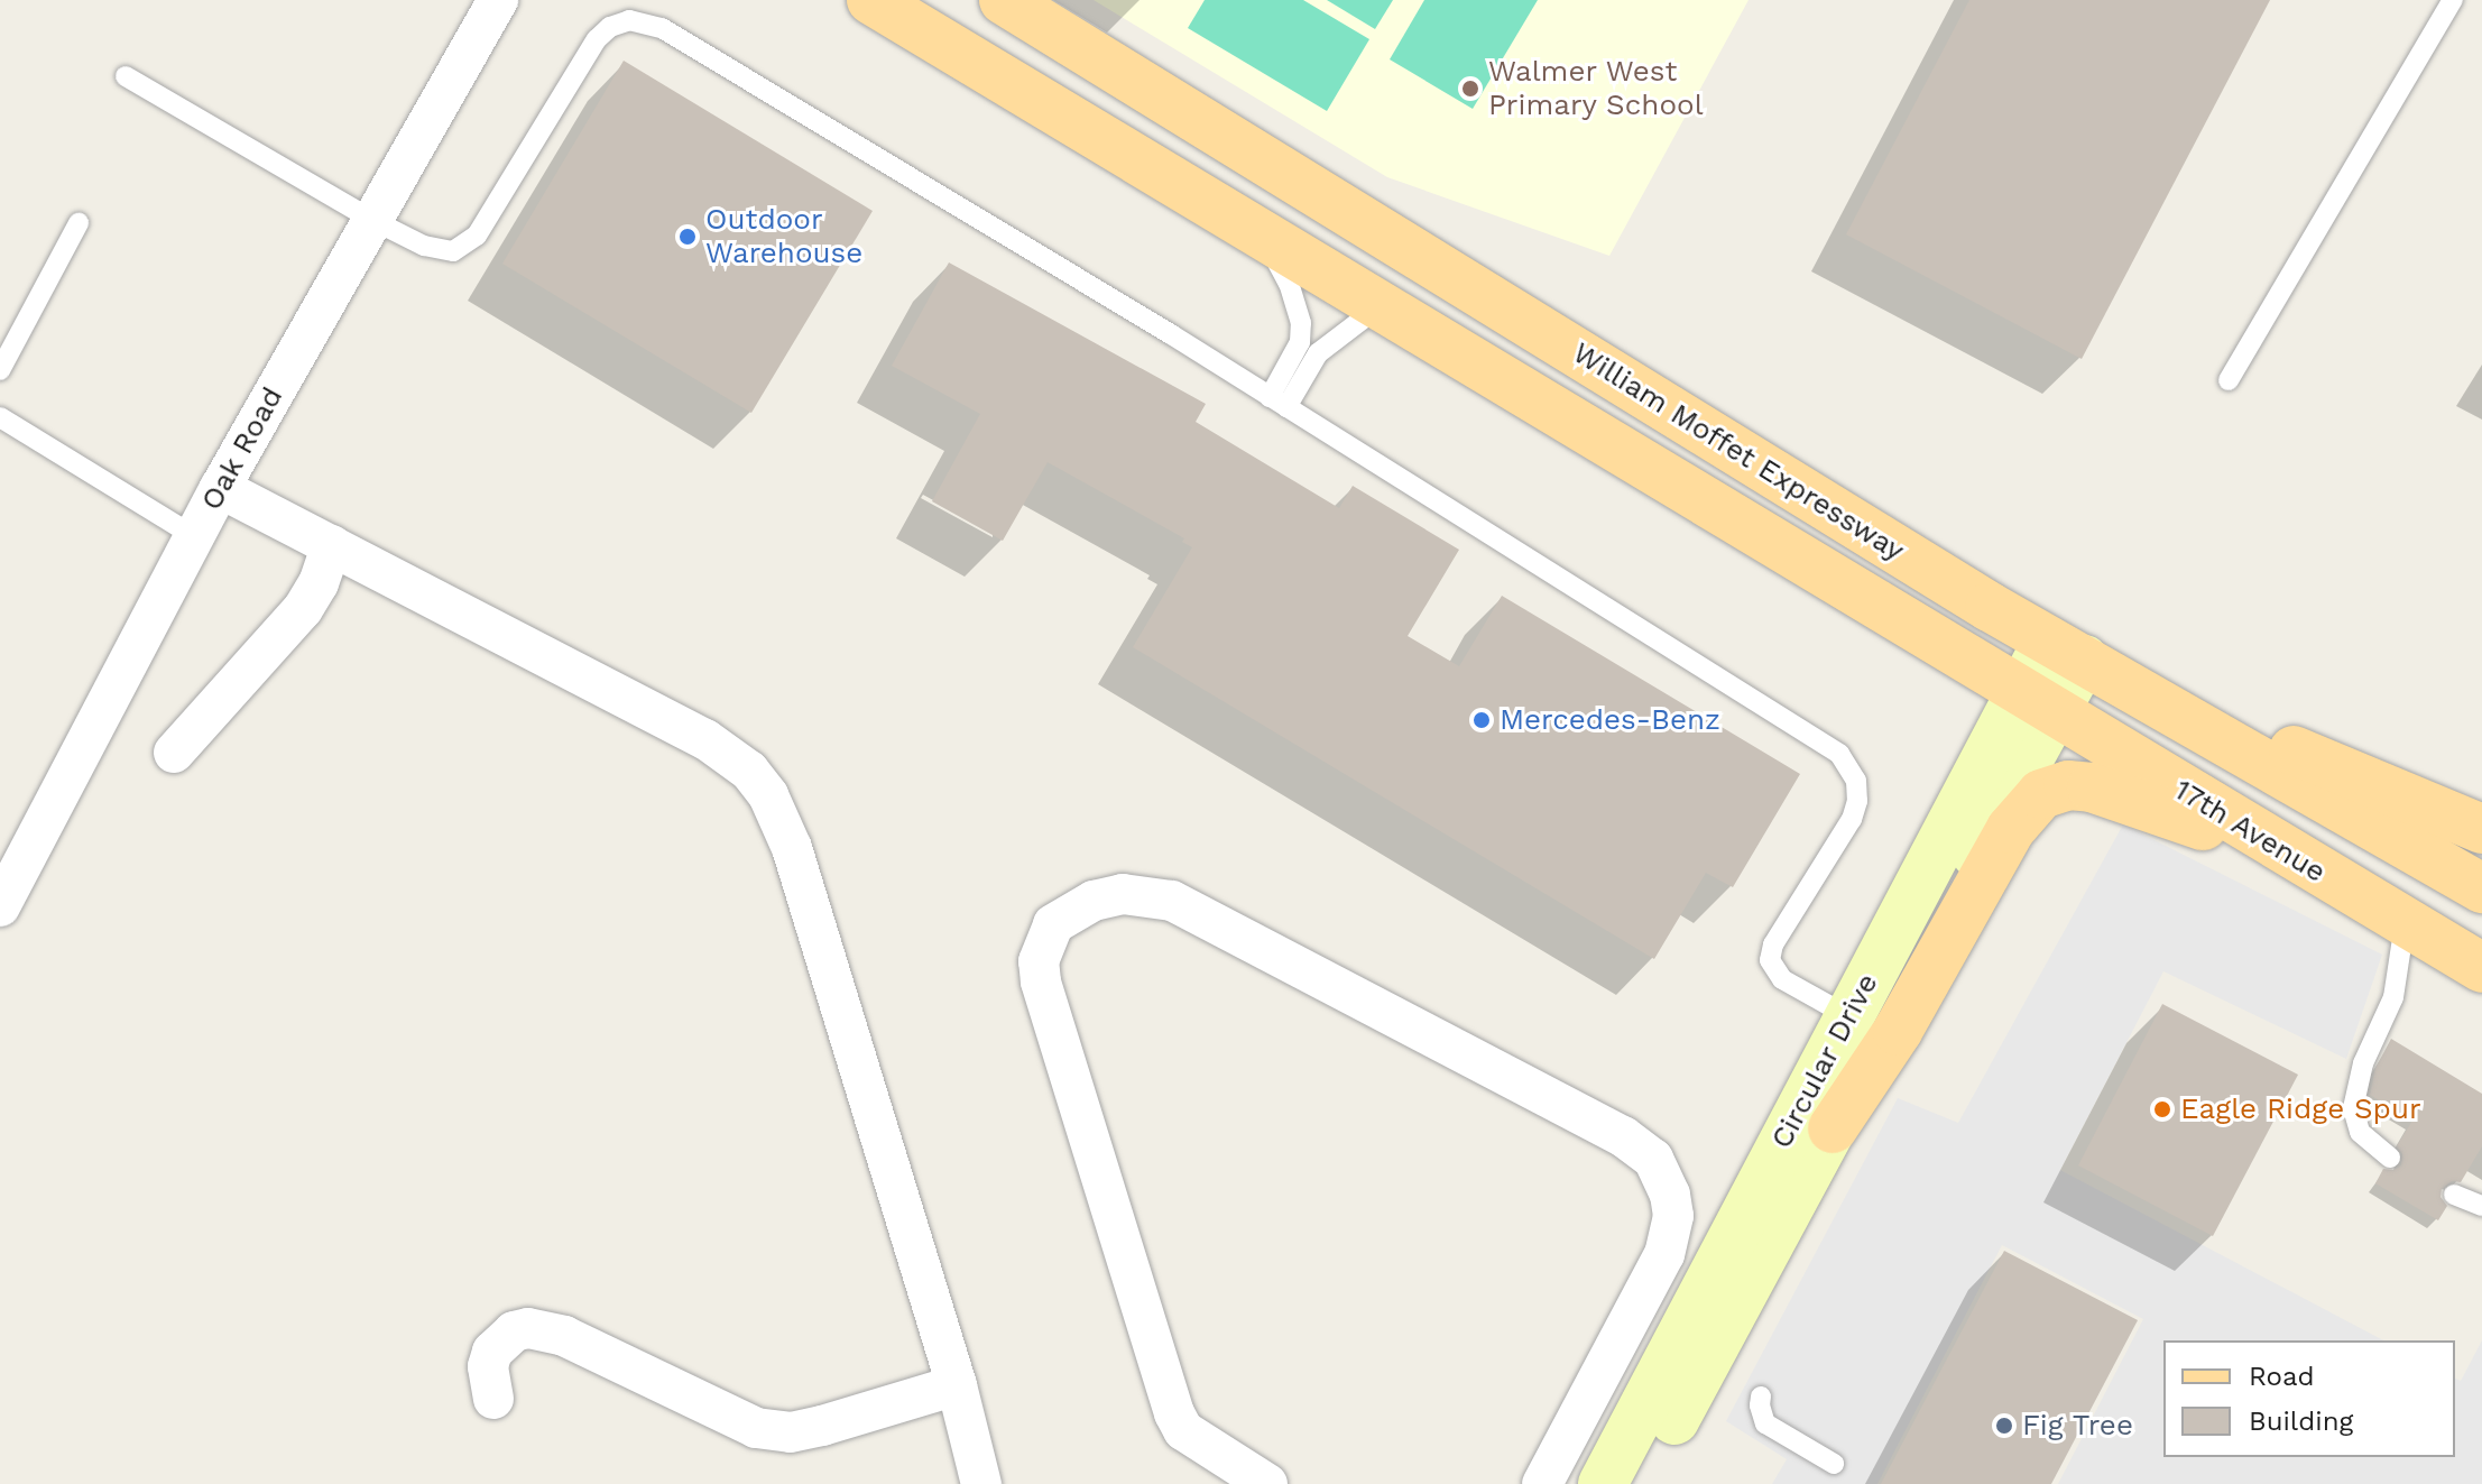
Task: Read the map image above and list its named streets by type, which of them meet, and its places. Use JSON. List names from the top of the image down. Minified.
{"streets":{"main road":["William Moffet Expressway","17th Avenue"],"street":["Oak Road","Circular Drive"]},"crossings":[["William Moffet Expressway","17th Avenue"],["William Moffet Expressway","Circular Drive"],["17th Avenue","Circular Drive"]],"places":["Walmer West Primary School","Outdoor Warehouse","Mercedes-Benz","Eagle Ridge Spur","Fig Tree"],"legend":["Road","Building"]}
